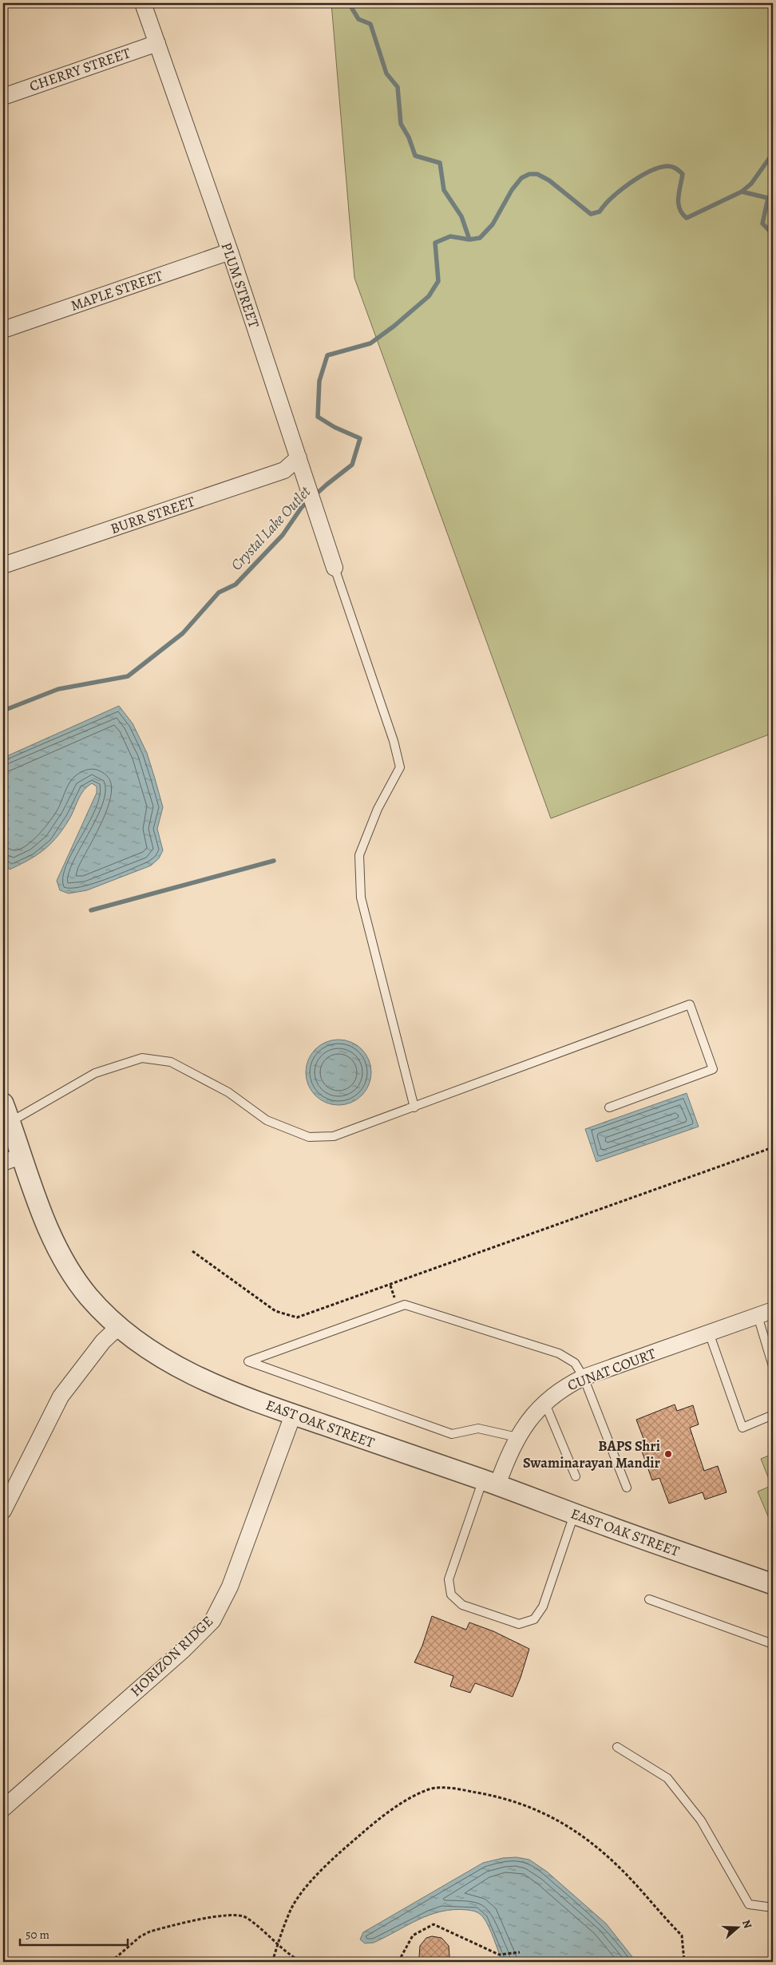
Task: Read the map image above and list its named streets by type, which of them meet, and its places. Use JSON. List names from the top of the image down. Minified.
{"streets":{"street":["CHERRY STREET","PLUM STREET","MAPLE STREET","BURR STREET","CUNAT COURT","EAST OAK STREET","HORIZON RIDGE"]},"crossings":[["CHERRY STREET","PLUM STREET"],["PLUM STREET","MAPLE STREET"],["PLUM STREET","BURR STREET"],["CUNAT COURT","EAST OAK STREET"],["EAST OAK STREET","HORIZON RIDGE"]],"water":["Crystal Lake Outlet"],"places":["BAPS Shri Swaminarayan Mandir"],"scale_bar":"50 m","north":"right"}
